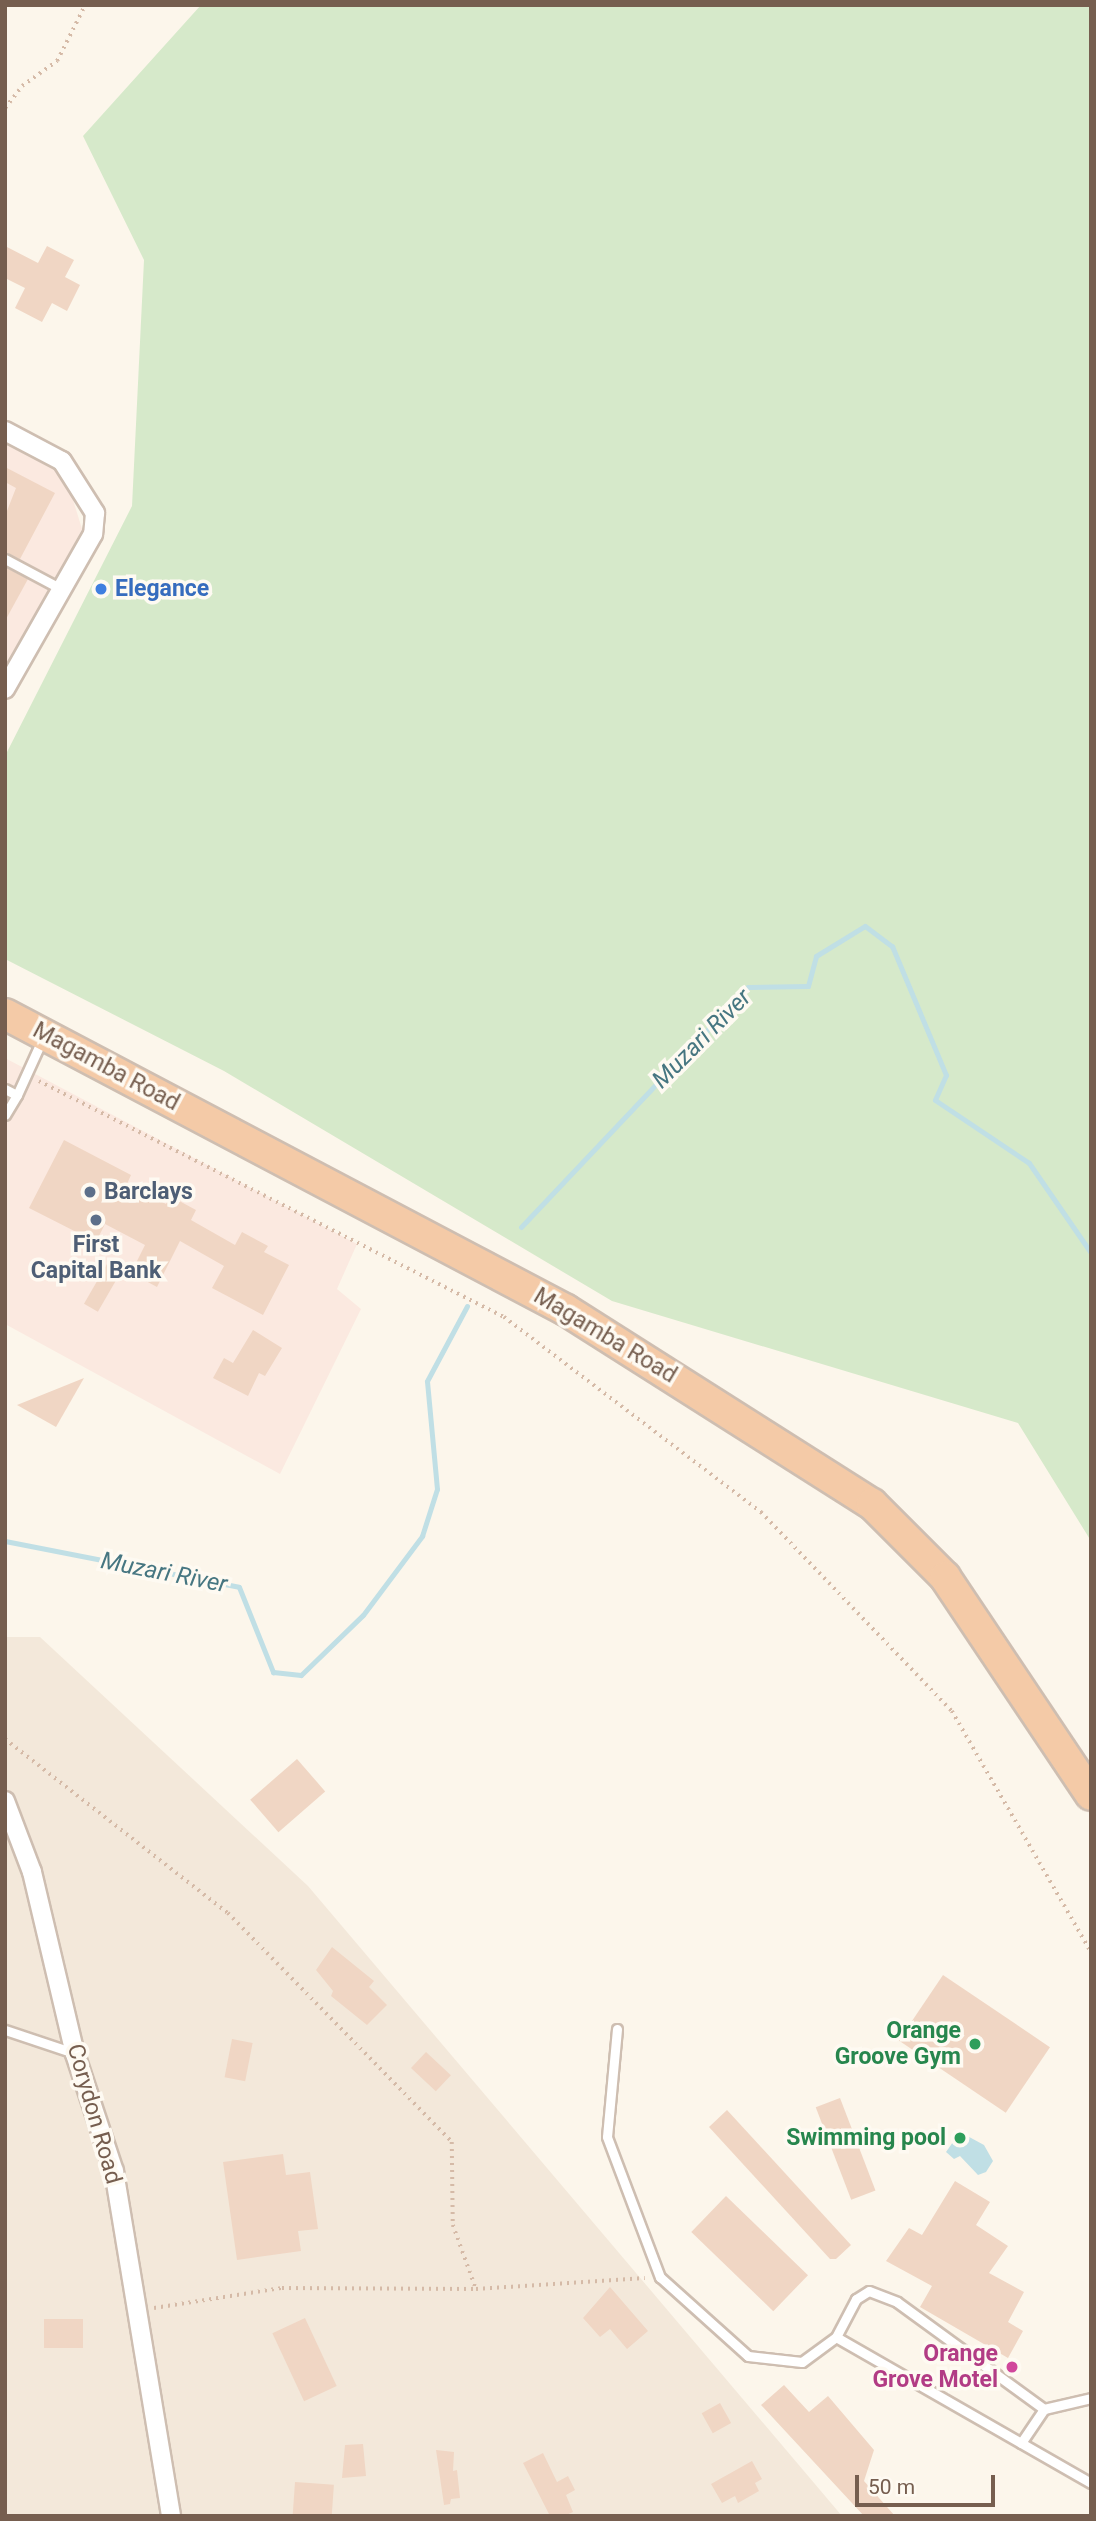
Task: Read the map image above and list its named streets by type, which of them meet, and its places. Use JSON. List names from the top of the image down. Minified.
{"streets":{"highway":["Magamba Road"],"street":["Corydon Road"]},"water":["Muzari River"],"places":["Elegance","Barclays","First Capital Bank","Orange Groove Gym","Swimming pool","Orange Grove Motel"],"scale_bar":"50 m"}
